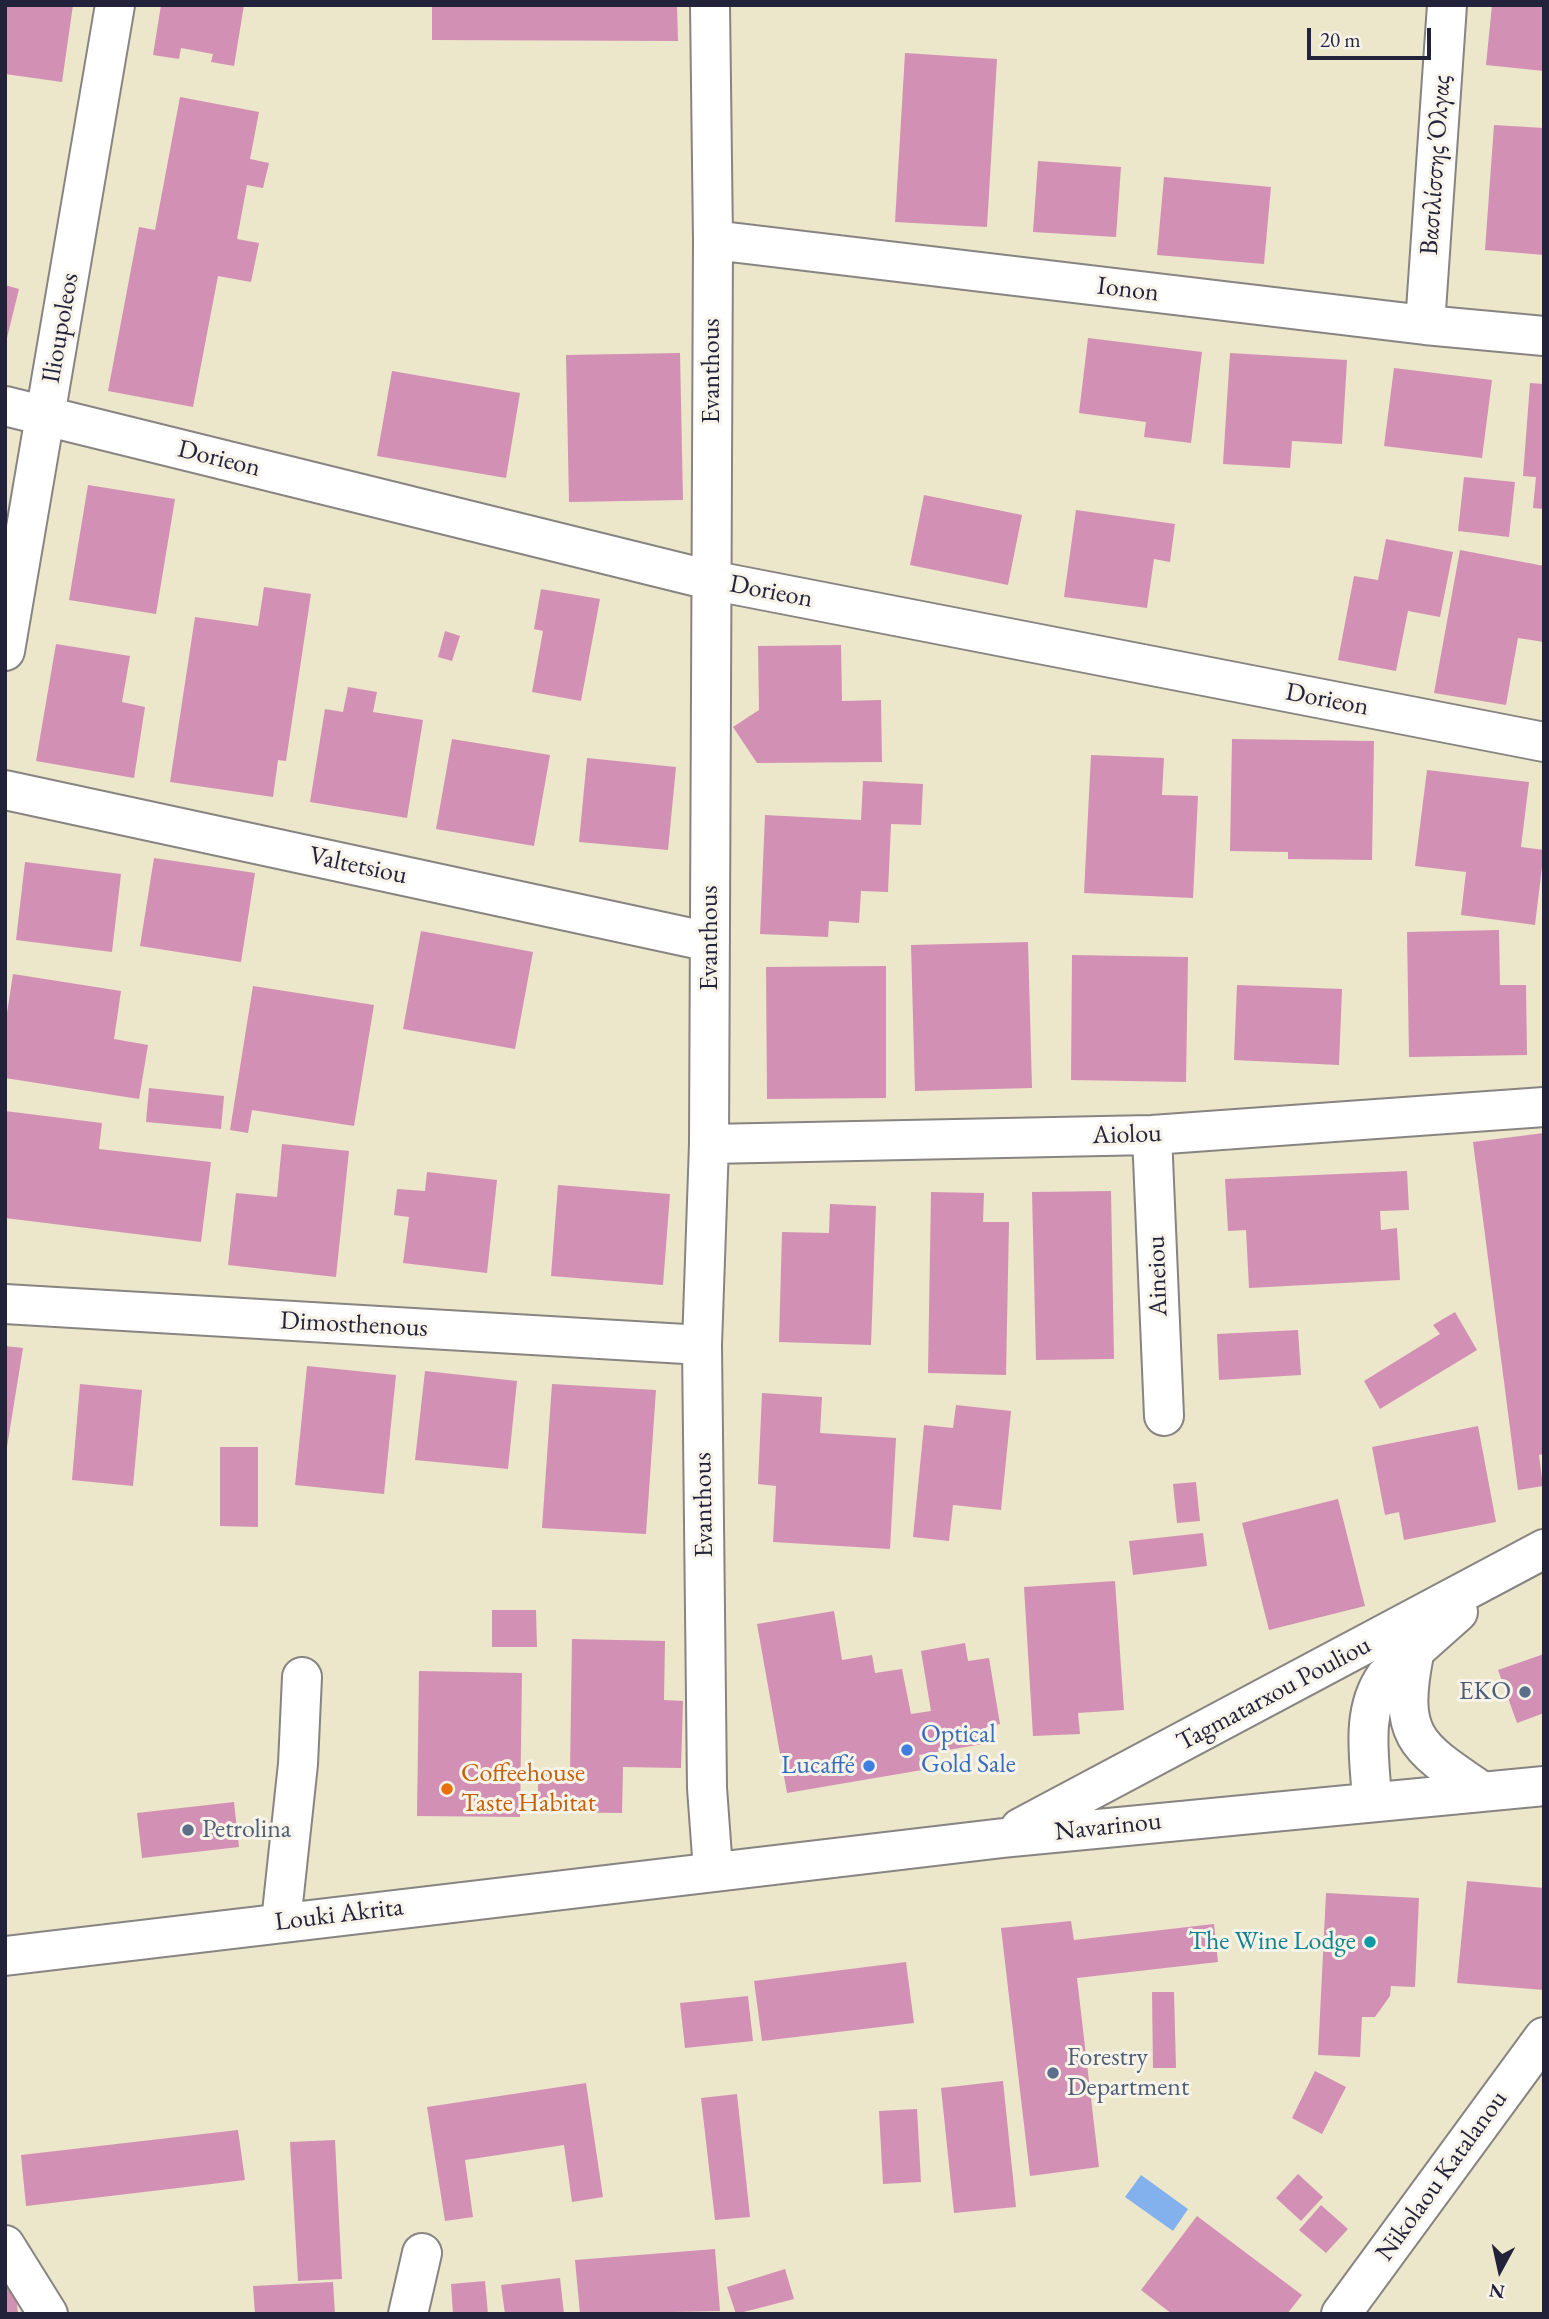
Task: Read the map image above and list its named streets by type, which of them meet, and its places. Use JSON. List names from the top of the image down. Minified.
{"streets":{"street":["Βασιλίσσης Όλγας","Ionon","Ilioupoleos","Evanthous","Dorieon","Valtetsiou","Aiolou","Aineiou","Dimosthenous","Tagmatarxou Pouliou","Navarinou","Louki Akrita","Nikolaou Katalanou"]},"crossings":[["Βασιλίσσης Όλγας","Ionon"],["Ionon","Evanthous"],["Ilioupoleos","Dorieon"],["Evanthous","Dorieon"],["Evanthous","Valtetsiou"],["Evanthous","Aiolou"],["Evanthous","Dimosthenous"],["Evanthous","Navarinou"],["Aiolou","Aineiou"],["Tagmatarxou Pouliou","Navarinou"],["Navarinou","Louki Akrita"]],"places":["EKO","Optical Gold Sale","Lucaffé","Coffeehouse Taste Habitat","Petrolina","The Wine Lodge","Forestry Department"],"scale_bar":"20 m","north":"bottom"}
